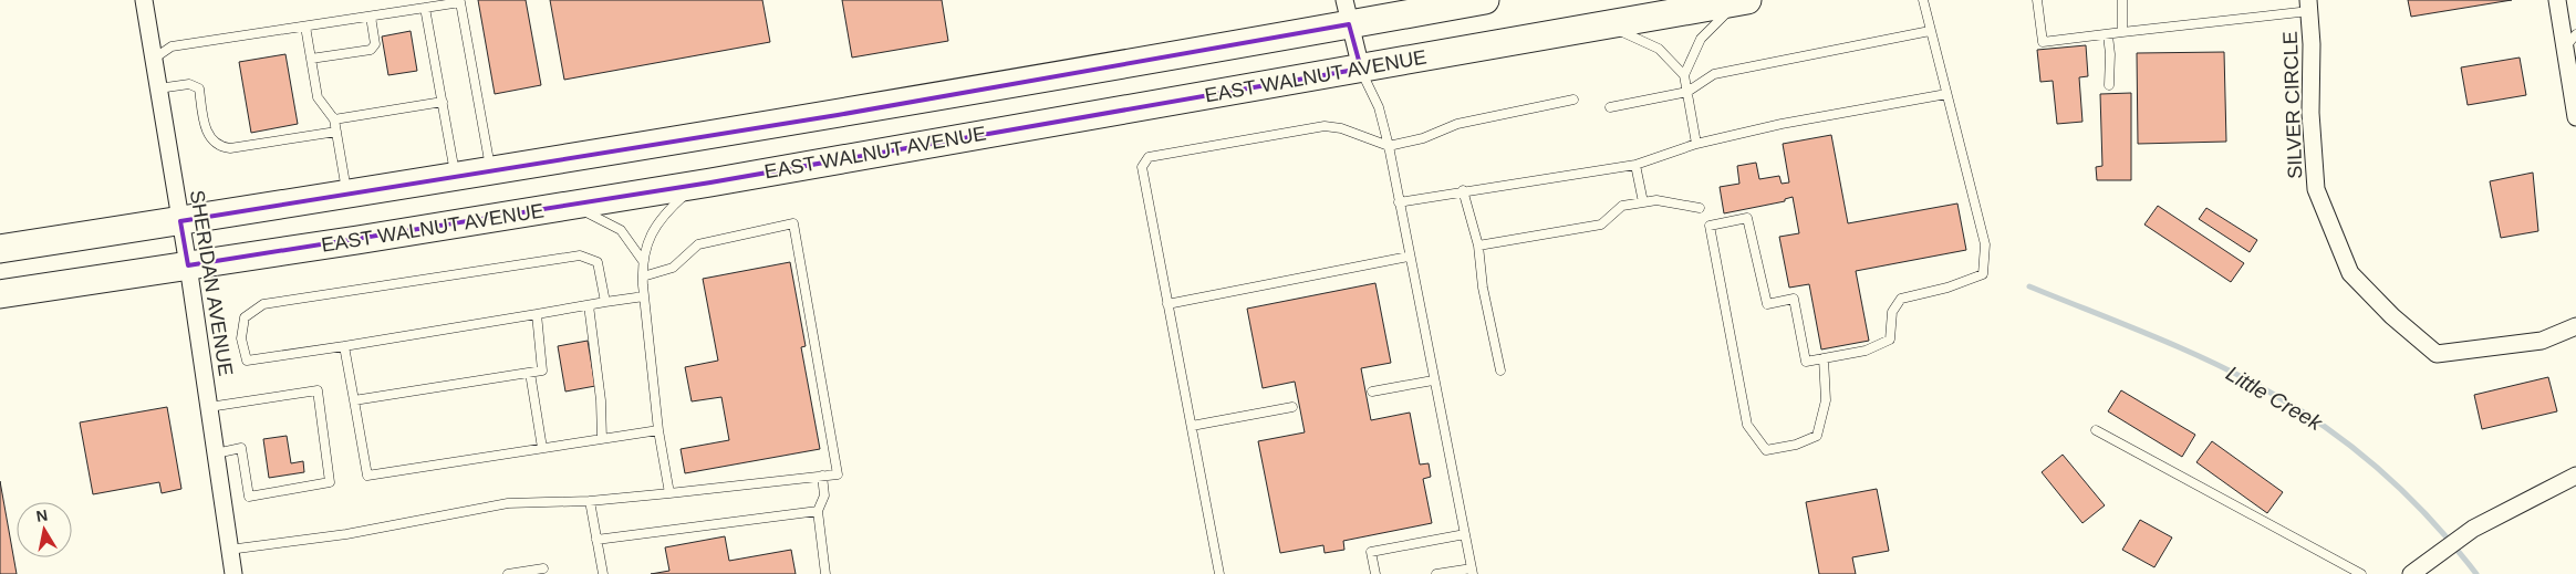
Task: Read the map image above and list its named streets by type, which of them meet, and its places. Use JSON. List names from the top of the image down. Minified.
{"streets":{"main road":["EAST WALNUT AVENUE"],"street":["SILVER CIRCLE","SHERIDAN AVENUE"]},"crossings":[["EAST WALNUT AVENUE","SHERIDAN AVENUE"]],"water":["Little Creek"],"north":"top"}
